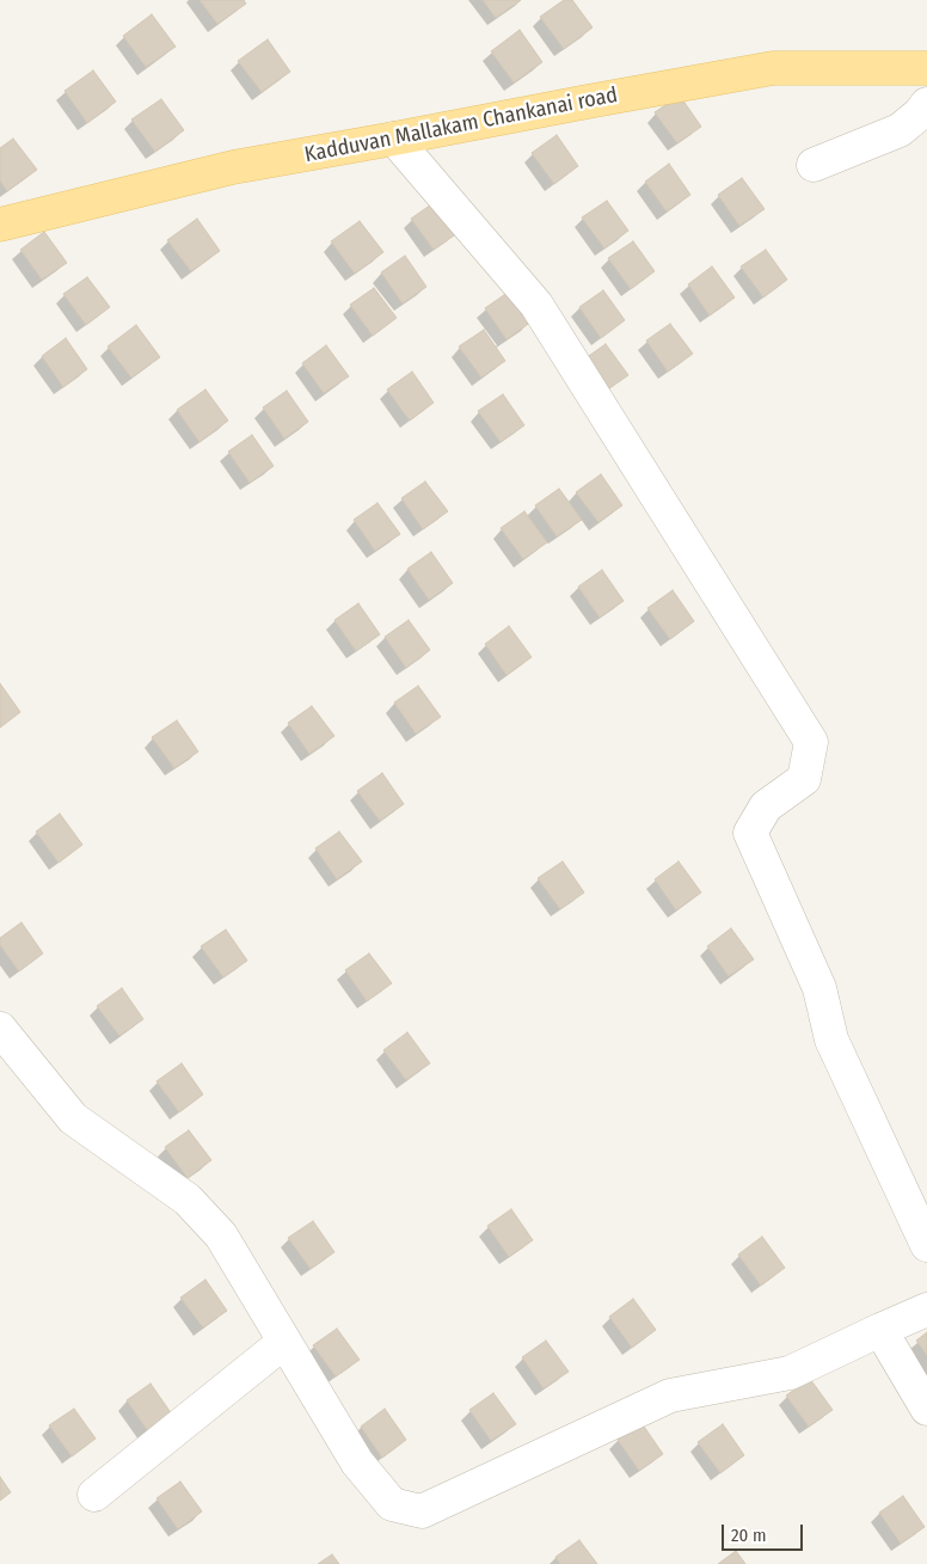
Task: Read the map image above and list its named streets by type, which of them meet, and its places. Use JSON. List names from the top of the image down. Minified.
{"streets":{"main road":["Kadduvan Mallakam Chankanai road"]},"scale_bar":"20 m"}
